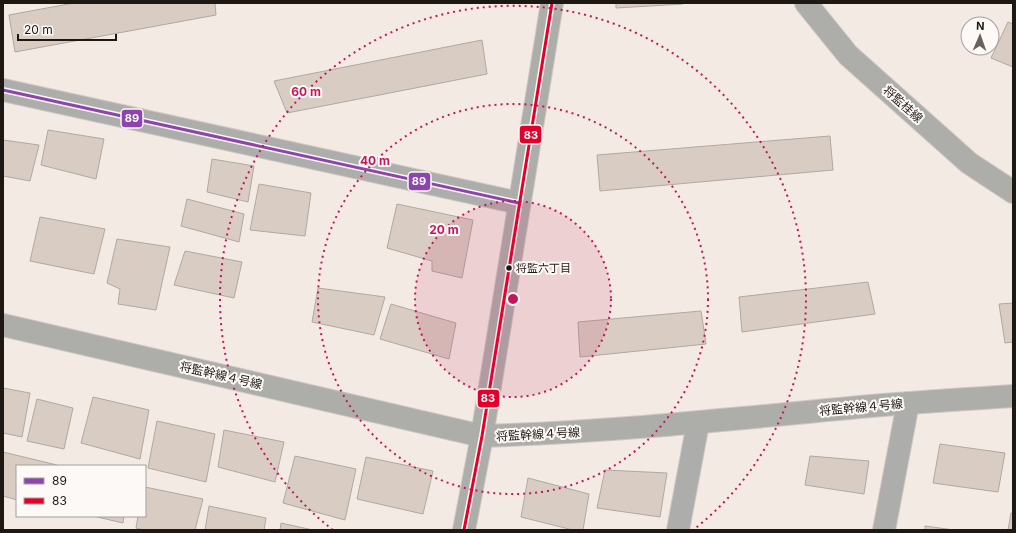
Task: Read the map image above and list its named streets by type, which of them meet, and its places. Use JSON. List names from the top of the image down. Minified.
{"streets":{"street":["将監桂線","将監幹線４号線"]},"places":["将監六丁目"],"lines":["transit line 83","transit line 89"],"legend":["89","83"],"scale_bar":"20 m","north":"top","rings":["60 m","40 m","20 m"]}
